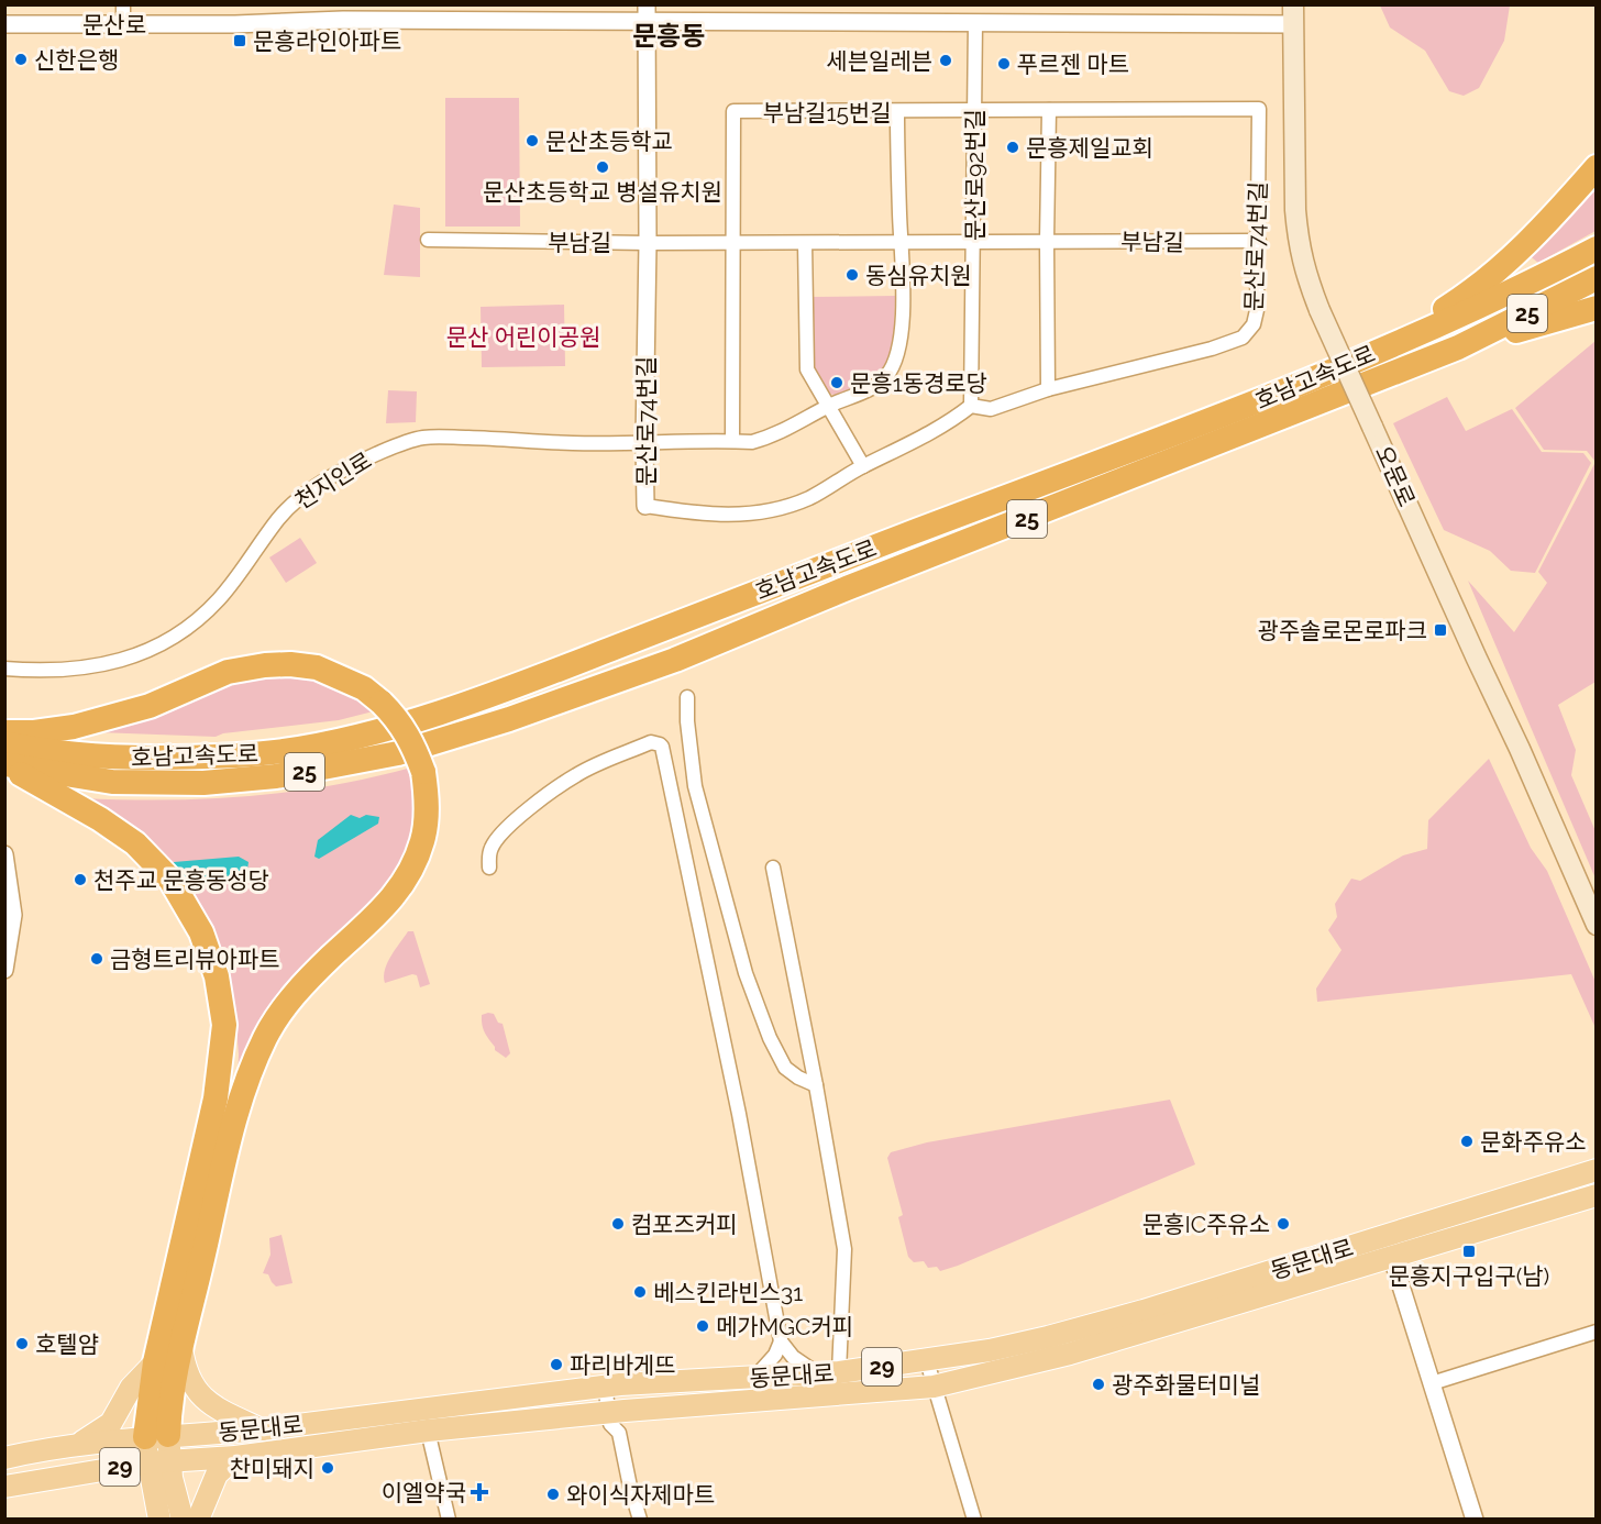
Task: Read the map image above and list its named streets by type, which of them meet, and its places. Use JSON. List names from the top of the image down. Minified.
{"streets":{"highway":["25","호남고속도로"],"main road":["오문로","동문대로","29"],"street":["문산로","부남길15번길","문산로92번길","부남길","문산로74번길","천지인로"]},"crossings":[["문산로","문산로92번길"],["문산로","문산로74번길"],["문산로","오문로"],["부남길15번길","문산로92번길"],["부남길15번길","부남길"],["부남길15번길","문산로74번길"],["문산로92번길","부남길"],["문산로92번길","문산로74번길"],["부남길","문산로74번길"],["부남길","천지인로"],["문산로74번길","천지인로"]],"districts":["문흥동"],"parks":["문산 어린이공원"],"places":{"transit":["문흥라인아파트","광주솔로몬로파크","문흥지구입구(남)"],"other":["신한은행","세븐일레븐","푸르젠 마트","문산초등학교","문흥제일교회","문산초등학교 병설유치원","동심유치원","문흥1동경로당","천주교 문흥동성당","금형트리뷰아파트","문화주유소","컴포즈커피","문흥IC주유소","베스킨라빈스31","메가MGC커피","호텔얌","파리바게뜨","광주화물터미널","찬미돼지","와이식자제마트"],"health":["이엘약국"]}}
